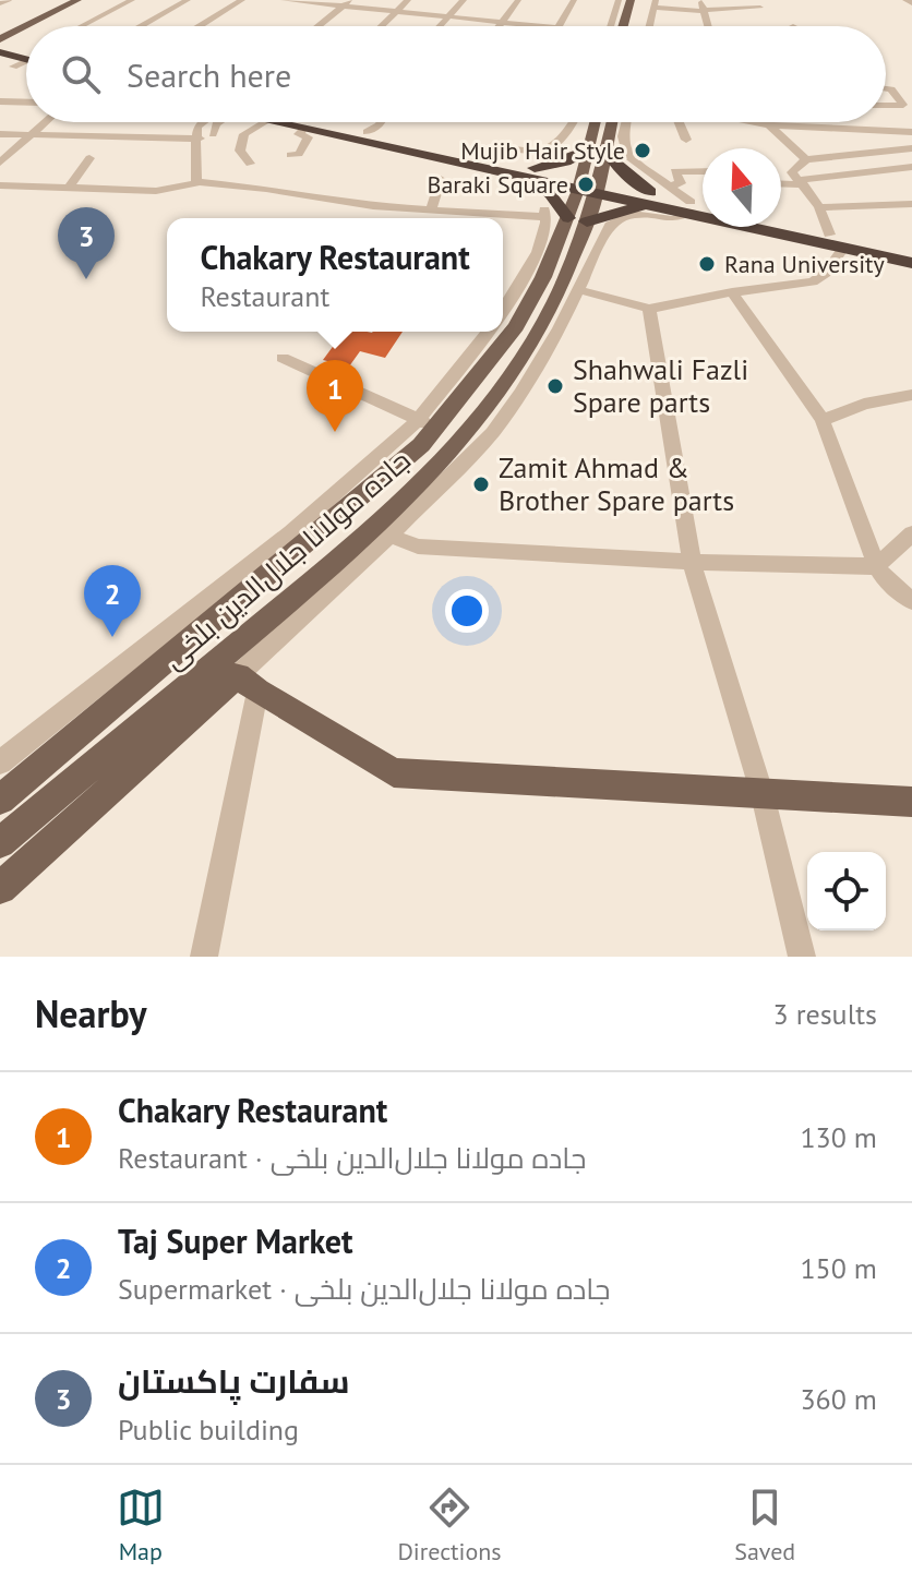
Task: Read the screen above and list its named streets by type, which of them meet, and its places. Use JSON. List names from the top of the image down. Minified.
{"streets":{"main road":["جاده مولانا جلال‌الدین بلخی"]},"places":["Mujib Hair Style","Baraki Square","Rana University","Shahwali Fazli Spare parts","Zamit Ahmad & Brother Spare parts"],"north":"top","page":{"search":"Search here","pins":["3","1","2"],"popup":["Chakary Restaurant","Restaurant"],"heading":["Nearby","3 results"],"list":[{"mark":"1","name":"Chakary Restaurant","note":"Restaurant · جاده مولانا جلال‌الدین بلخی","value":"130 m"},{"mark":"2","name":"Taj Super Market","note":"Supermarket · جاده مولانا جلال‌الدین بلخی","value":"150 m"},{"mark":"3","name":"سفارت پاکستان","note":"Public building","value":"360 m"}],"nav":["Map","Directions","Saved"]}}
